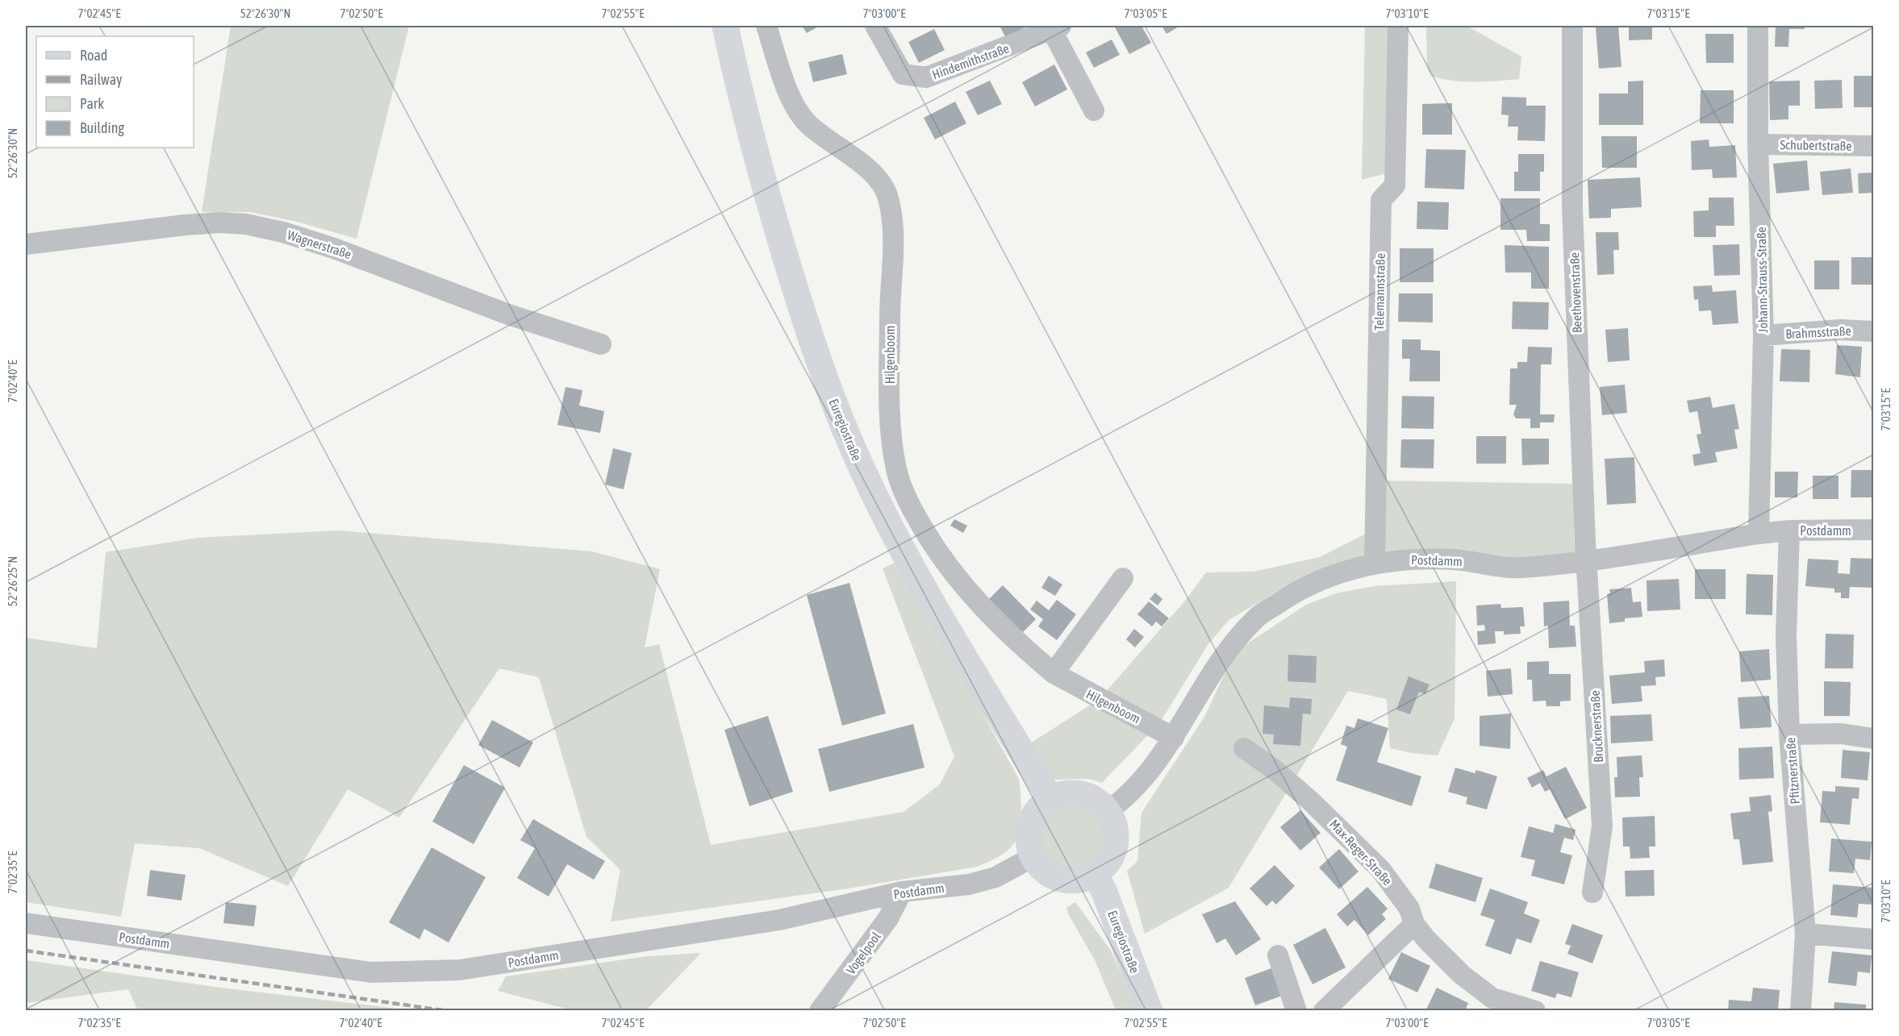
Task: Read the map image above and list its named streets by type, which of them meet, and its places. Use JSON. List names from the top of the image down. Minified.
{"streets":{"main road":["Euregiostraße"],"street":["Hindemithstraße","Schubertstraße","Wagnerstraße","Johann-Strauss-Straße","Telemannstraße","Beethovenstraße","Brahmsstraße","Hilgenboom","Postdamm","Brucknerstraße","Pfitznerstraße","Max-Reger-Straße","Vogelpool"]},"crossings":[["Schubertstraße","Johann-Strauss-Straße"],["Johann-Strauss-Straße","Brahmsstraße"],["Johann-Strauss-Straße","Postdamm"],["Telemannstraße","Postdamm"],["Beethovenstraße","Postdamm"],["Beethovenstraße","Brucknerstraße"],["Hilgenboom","Postdamm"],["Euregiostraße","Postdamm"],["Postdamm","Brucknerstraße"],["Postdamm","Pfitznerstraße"],["Postdamm","Vogelpool"]],"legend":["Road","Railway","Park","Building"],"coordinates":["7°02'45\"E","52°26'30\"N","7°02'50\"E","7°02'55\"E","7°03'00\"E","7°03'05\"E","7°03'10\"E","7°03'15\"E","7°02'40\"E","52°26'25\"N","7°02'35\"E"]}
